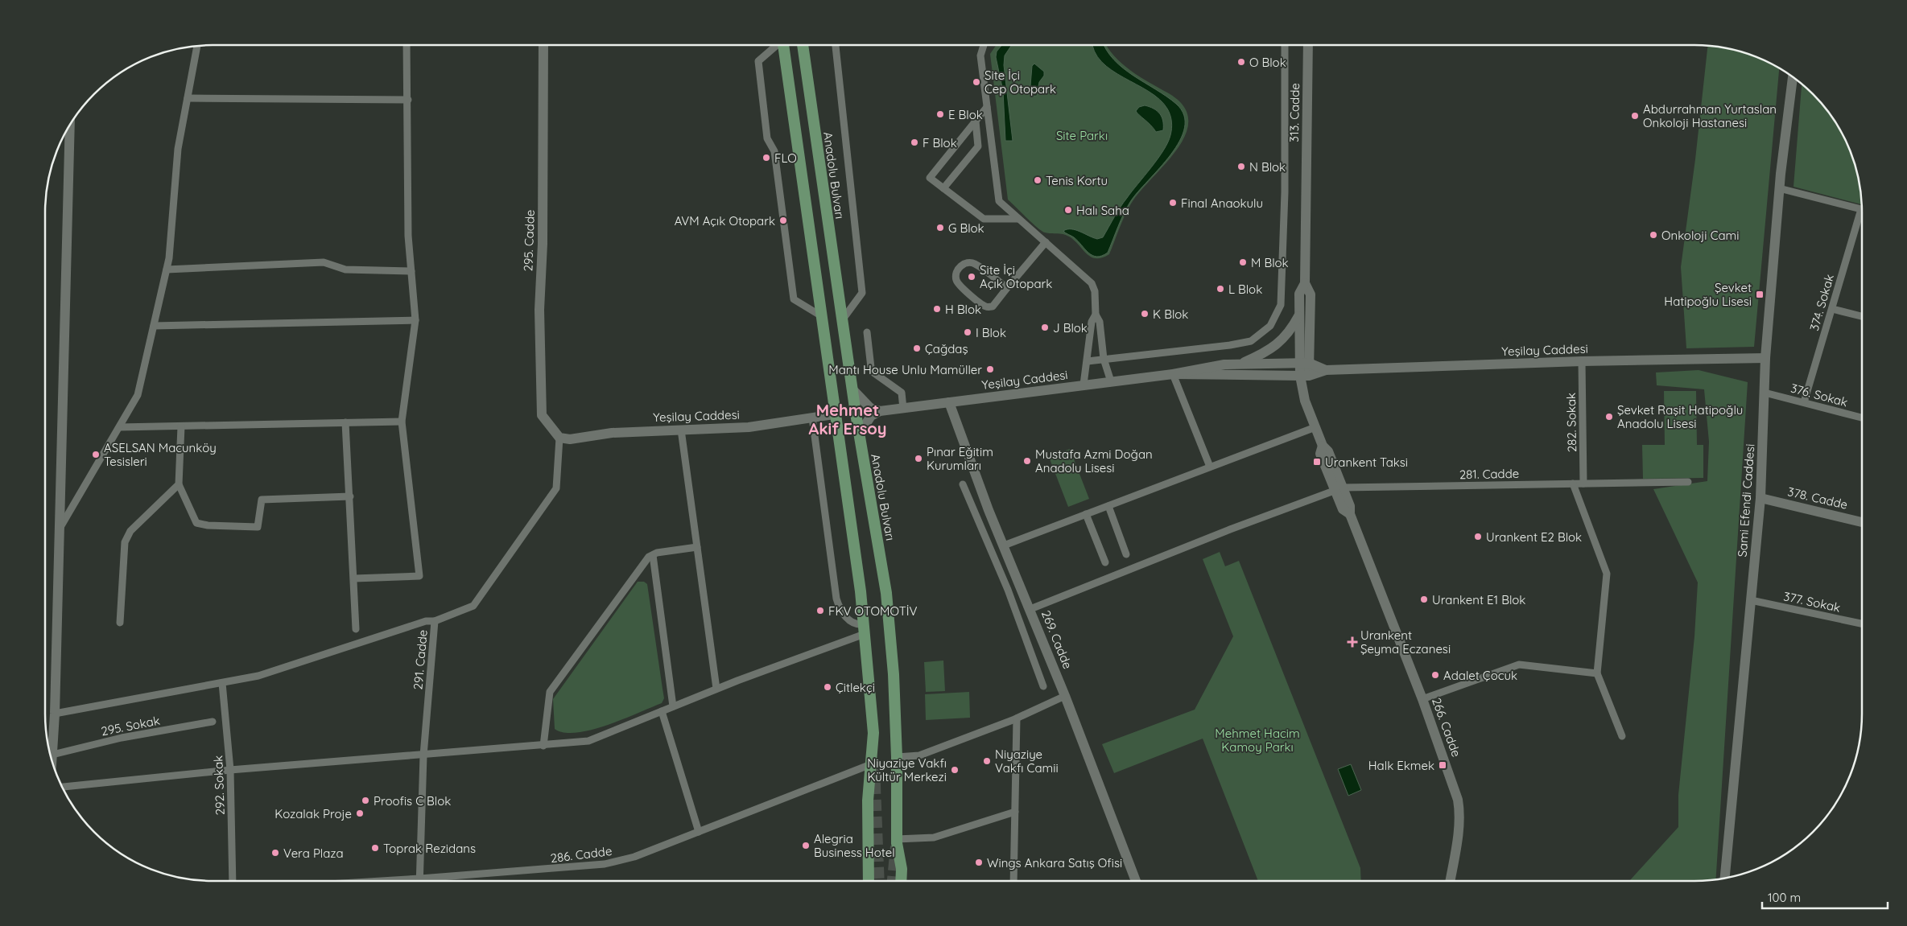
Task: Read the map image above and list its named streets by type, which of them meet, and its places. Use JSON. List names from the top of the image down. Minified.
{"streets":{"main road":["313. Cadde","Anadolu Bulvarı","295. Cadde","Yeşilay Caddesi","378. Cadde","Sami Efendi Caddesi","269. Cadde","266. Cadde"],"street":["374. Sokak","376. Sokak","282. Sokak","281. Cadde","377. Sokak","291. Cadde","295. Sokak","292. Sokak","286. Cadde"]},"crossings":[["313. Cadde","Yeşilay Caddesi"],["313. Cadde","266. Cadde"],["295. Cadde","Yeşilay Caddesi"],["295. Cadde","291. Cadde"],["374. Sokak","376. Sokak"],["Yeşilay Caddesi","282. Sokak"],["Yeşilay Caddesi","Sami Efendi Caddesi"],["Yeşilay Caddesi","269. Cadde"],["Yeşilay Caddesi","291. Cadde"],["Yeşilay Caddesi","266. Cadde"],["376. Sokak","Sami Efendi Caddesi"],["282. Sokak","281. Cadde"],["281. Cadde","266. Cadde"],["378. Cadde","Sami Efendi Caddesi"],["Sami Efendi Caddesi","377. Sokak"],["291. Cadde","286. Cadde"]],"districts":["Mehmet Akif Ersoy"],"parks":["Site Parkı","Mehmet Hacim Kamoy Parkı"],"places":{"other":["O Blok","Site İçi Cep Otopark","E Blok","Abdurrahman Yurtaslan Onkoloji Hastanesi","F Blok","FLO","N Blok","Tenis Kortu","Final Anaokulu","Halı Saha","AVM Açık Otopark","G Blok","Onkoloji Cami","M Blok","Site İçi Açık Otopark","L Blok","H Blok","K Blok","J Blok","I Blok","Çağdaş","Mantı House Unlu Mamüller","Şevket Raşit Hatipoğlu Anadolu Lisesi","ASELSAN Macunköy Tesisleri","Pınar Eğitim Kurumları","Mustafa Azmi Doğan Anadolu Lisesi","Urankent E2 Blok","Urankent E1 Blok","FKV OTOMOTİV","Adalet Çocuk","Çitlekçi","Niyaziye Vakfı Camii","Niyaziye Vakfı Kültür Merkezi","Proofis C Blok","Kozalak Proje","Alegria Business Hotel","Toprak Rezidans","Vera Plaza","Wings Ankara Satış Ofisi"],"transit":["Şevket Hatipoğlu Lisesi","Urankent Taksi","Halk Ekmek"],"health":["Urankent Şeyma Eczanesi"]},"scale_bar":"100 m"}
